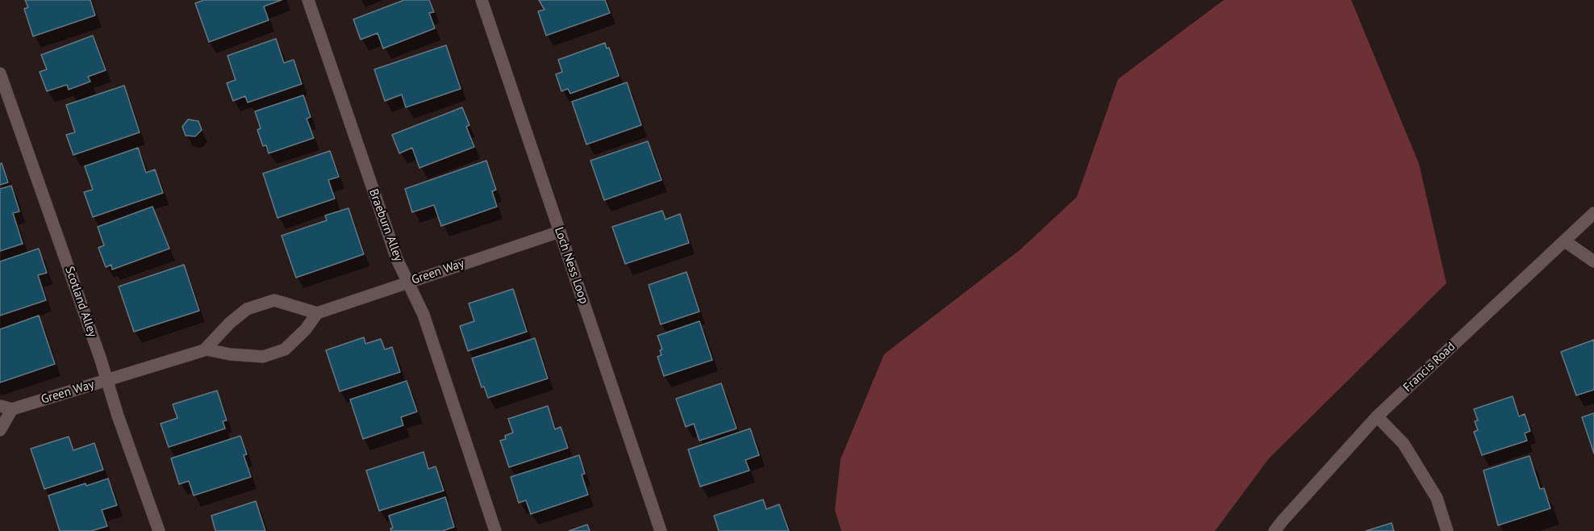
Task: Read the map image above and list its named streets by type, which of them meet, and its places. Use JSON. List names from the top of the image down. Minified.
{"streets":{"street":["Braeburn Alley","Loch Ness Loop","Green Way","Scotland Alley","Francis Road"]},"crossings":[["Braeburn Alley","Green Way"],["Loch Ness Loop","Green Way"],["Green Way","Scotland Alley"]]}
